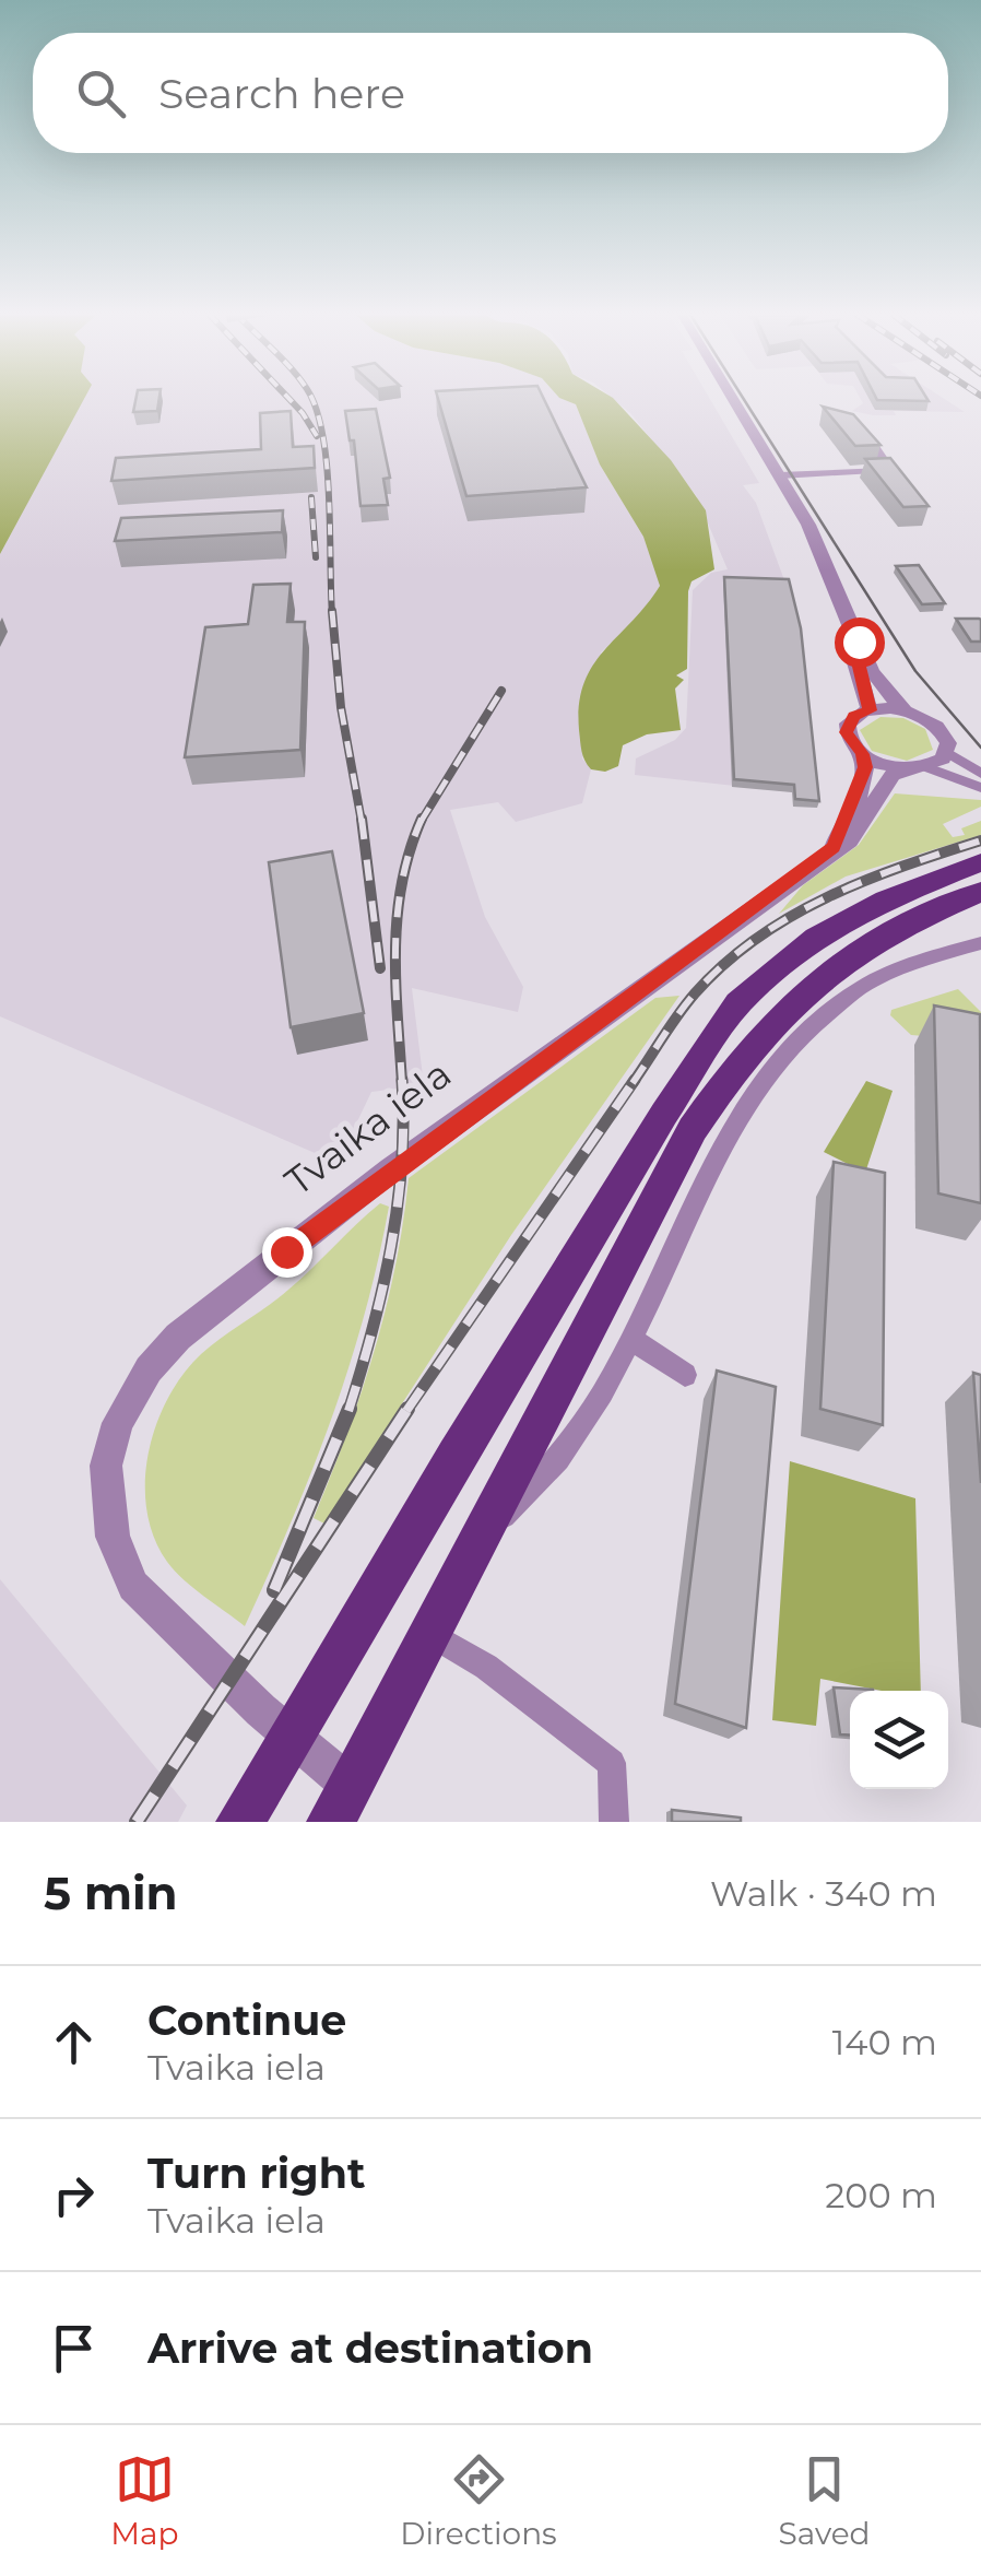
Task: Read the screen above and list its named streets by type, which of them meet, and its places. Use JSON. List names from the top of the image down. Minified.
{"streets":{"street":["Tvaika iela"]},"page":{"search":"Search here","heading":["5 min","Walk · 340 m"],"list":[["Continue","Tvaika iela","140 m"],["Turn right","Tvaika iela","200 m"],"Arrive at destination"],"nav":["Map","Directions","Saved"]}}
